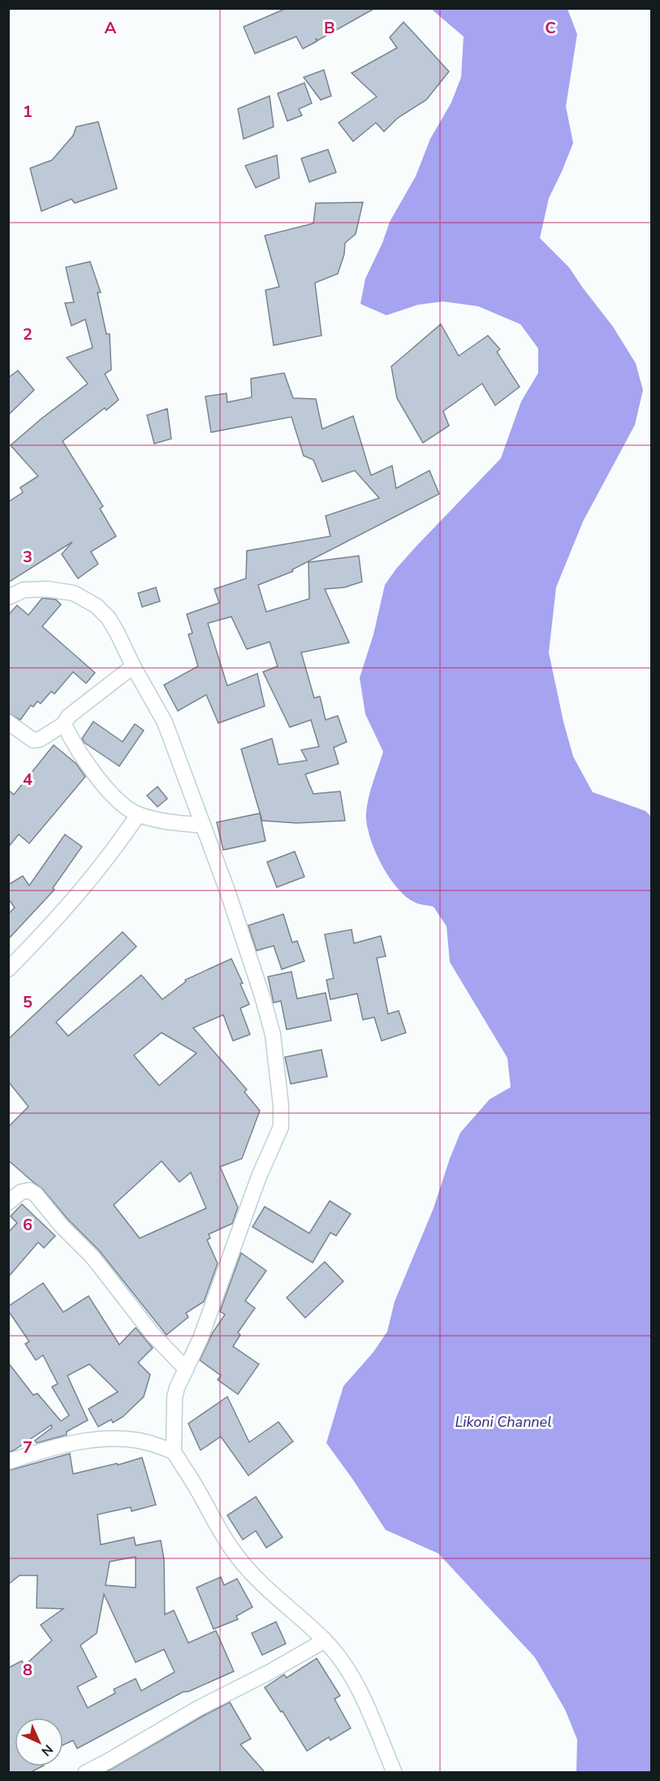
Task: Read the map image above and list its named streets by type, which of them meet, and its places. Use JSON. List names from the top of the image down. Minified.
{"water":["Likoni Channel"],"north":"bottom right","grid":{"columns":["A","B","C"],"rows":["1","2","3","4","5","6","7","8"]}}
